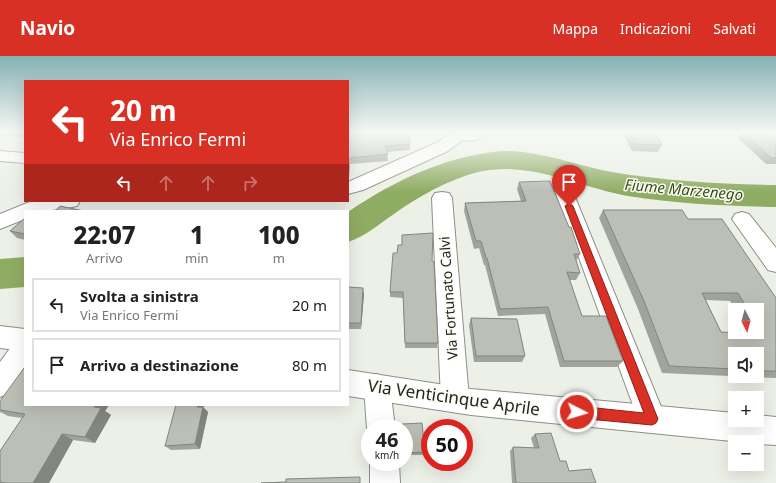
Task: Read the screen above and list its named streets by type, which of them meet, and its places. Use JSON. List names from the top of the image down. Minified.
{"streets":{"street":["Via Fortunato Calvi","Via Venticinque Aprile"]},"crossings":[["Via Fortunato Calvi","Via Venticinque Aprile"]],"water":["Fiume Marzenego"],"north":"bottom","page":{"header":"Navio","nav":["Mappa","Indicazioni","Salvati"],"turn":["20 m","Via Enrico Fermi"],"eta":["22:07","Arrivo","1","min","100","m"],"list":[{"name":"Svolta a sinistra","note":"Via Enrico Fermi","value":"20 m"},{"name":"Arrivo a destinazione","value":"80 m"}],"map_buttons":["+","−"],"speed":"46 km/h","limit":"50"}}
